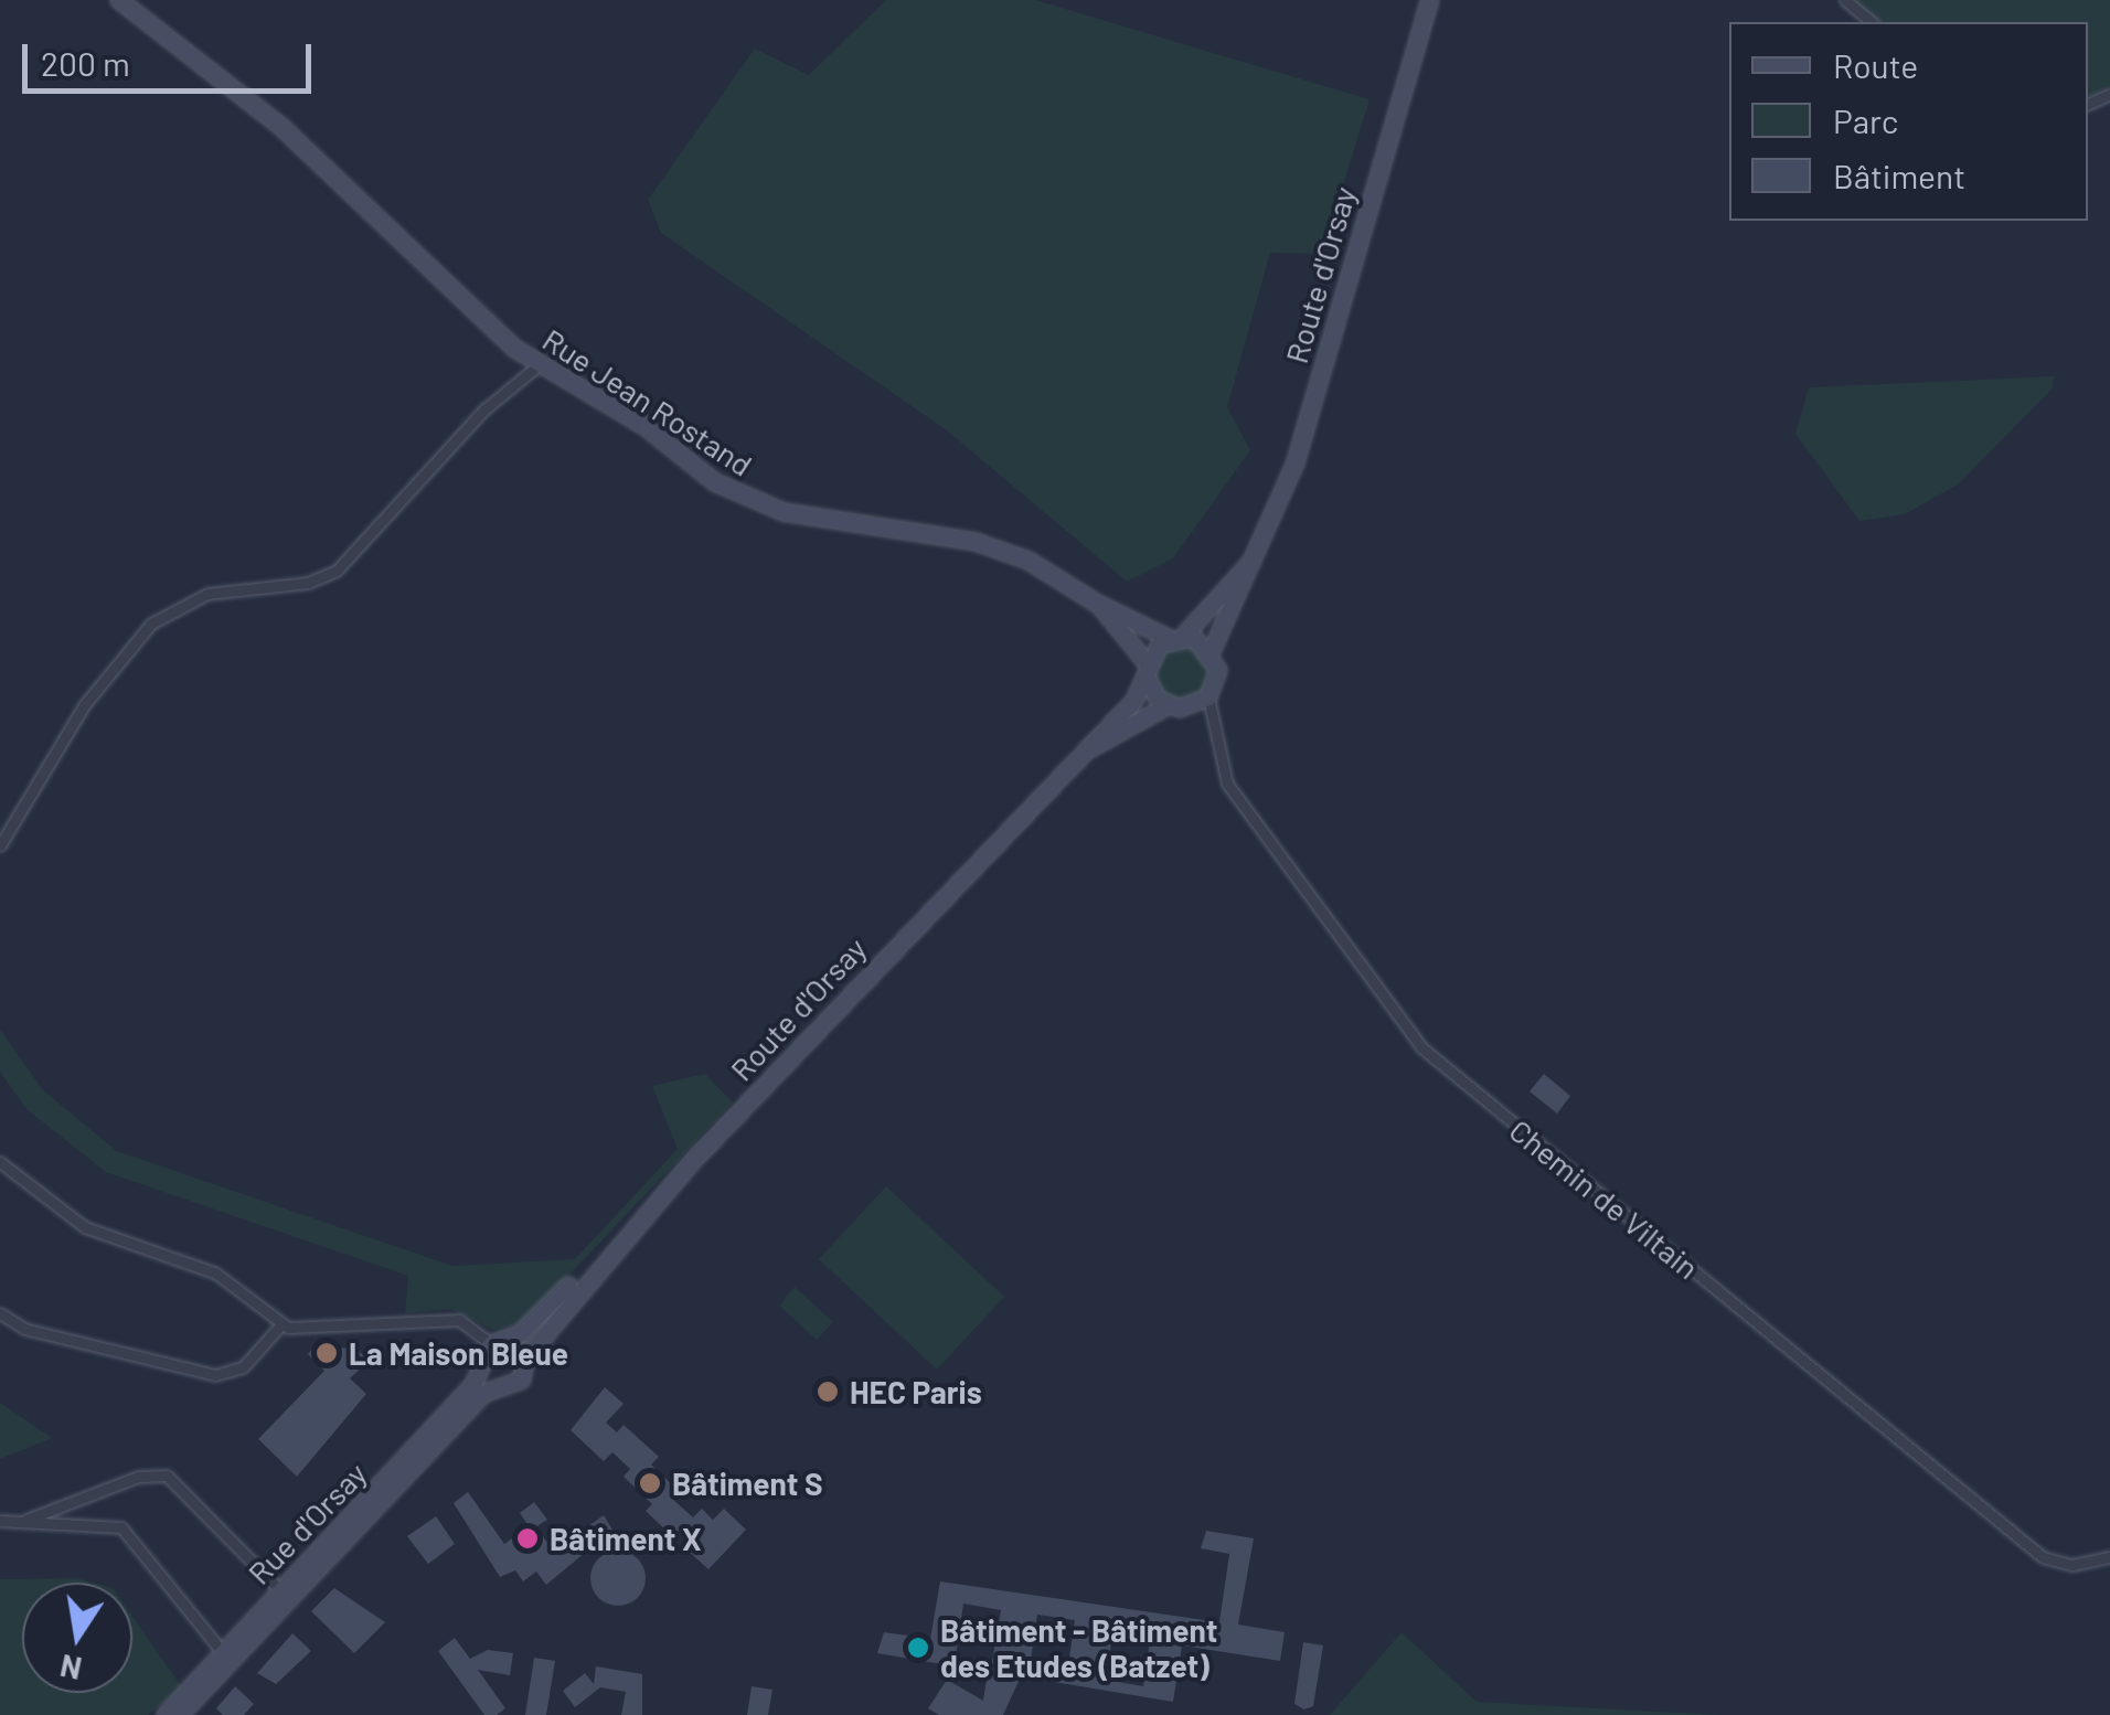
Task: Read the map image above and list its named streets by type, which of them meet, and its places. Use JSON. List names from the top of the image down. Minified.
{"streets":{"main road":["Route d'Orsay","Rue Jean Rostand","Rue d'Orsay"],"street":["Chemin de Viltain"]},"crossings":[["Route d'Orsay","Rue Jean Rostand"],["Route d'Orsay","Chemin de Viltain"],["Route d'Orsay","Rue d'Orsay"],["Rue Jean Rostand","Chemin de Viltain"]],"places":["La Maison Bleue","HEC Paris","Bâtiment S","Bâtiment X","Bâtiment - Bâtiment des Etudes (Batzet)"],"legend":["Route","Parc","Bâtiment"],"scale_bar":"200 m","north":"bottom"}
